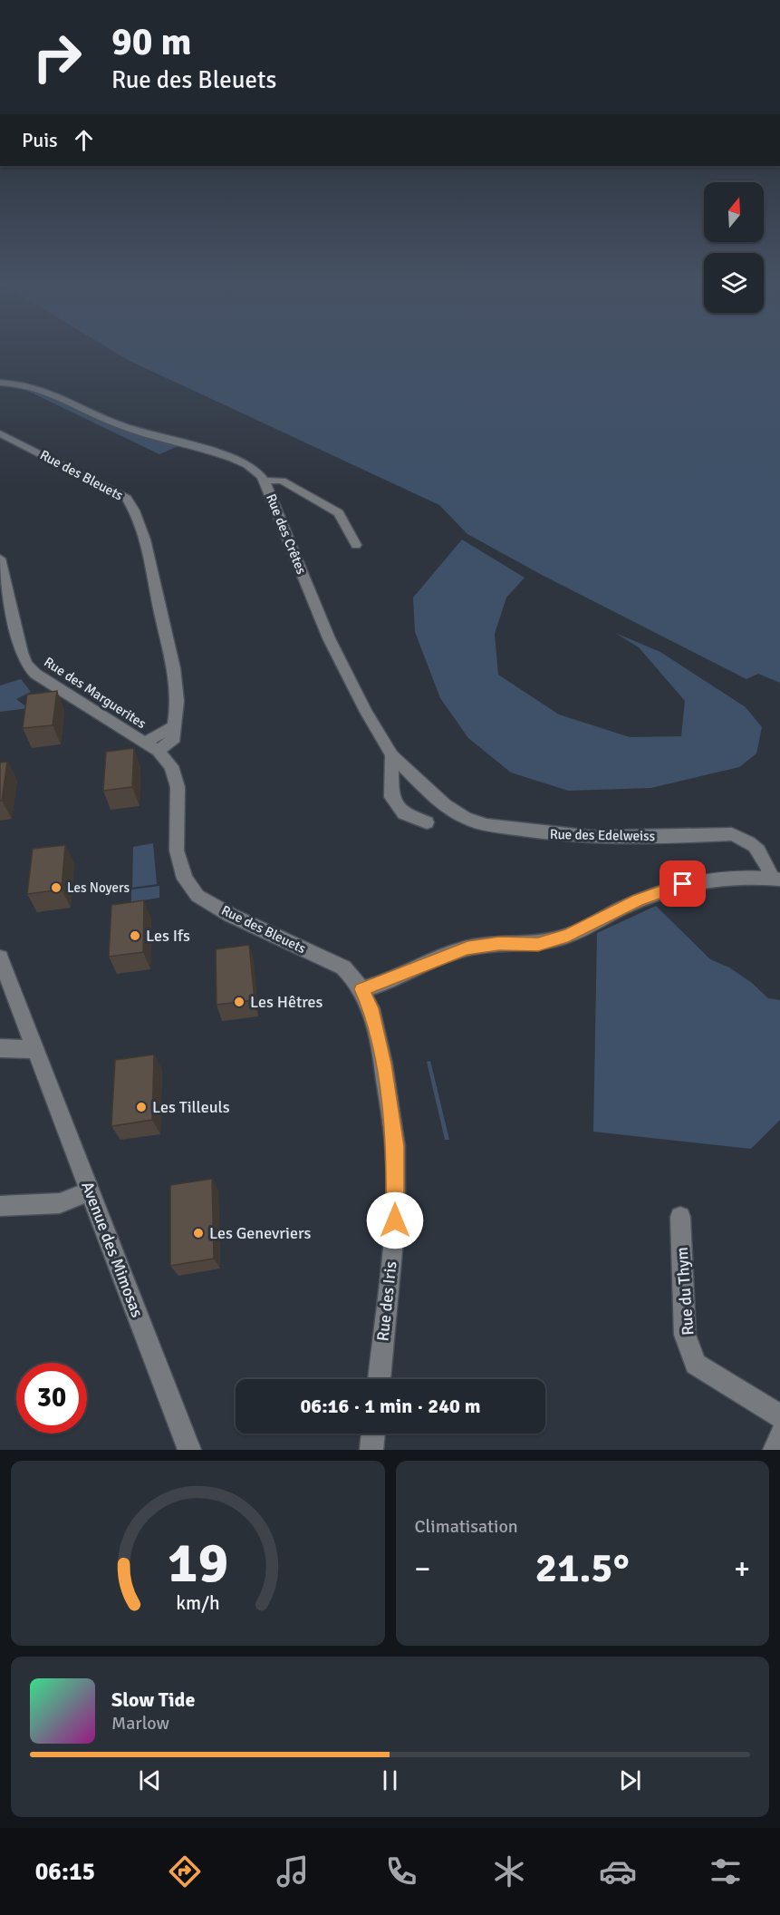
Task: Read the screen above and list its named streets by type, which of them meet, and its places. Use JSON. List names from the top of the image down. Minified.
{"streets":{"street":["Rue des Bleuets","Rue des Crêtes","Rue des Marguerites","Rue des Edelweiss","Avenue des Mimosas","Rue du Thym","Rue des Iris"]},"crossings":[["Rue des Bleuets","Rue des Marguerites"],["Rue des Bleuets","Rue des Iris"],["Rue des Crêtes","Rue des Edelweiss"]],"places":["Les Noyers","Les Ifs","Les Hêtres","Les Tilleuls","Les Genevriers"],"north":"top","page":{"turn":["90 m","Rue des Bleuets"],"then":"Puis","limit":"30","trip":"06:16 · 1 min · 240 m","tile":"Climatisation","heat":["−","21.5°","+"],"song":["Slow Tide","Marlow"],"tabs":"06:15","gauge":["19","km/h"]}}
